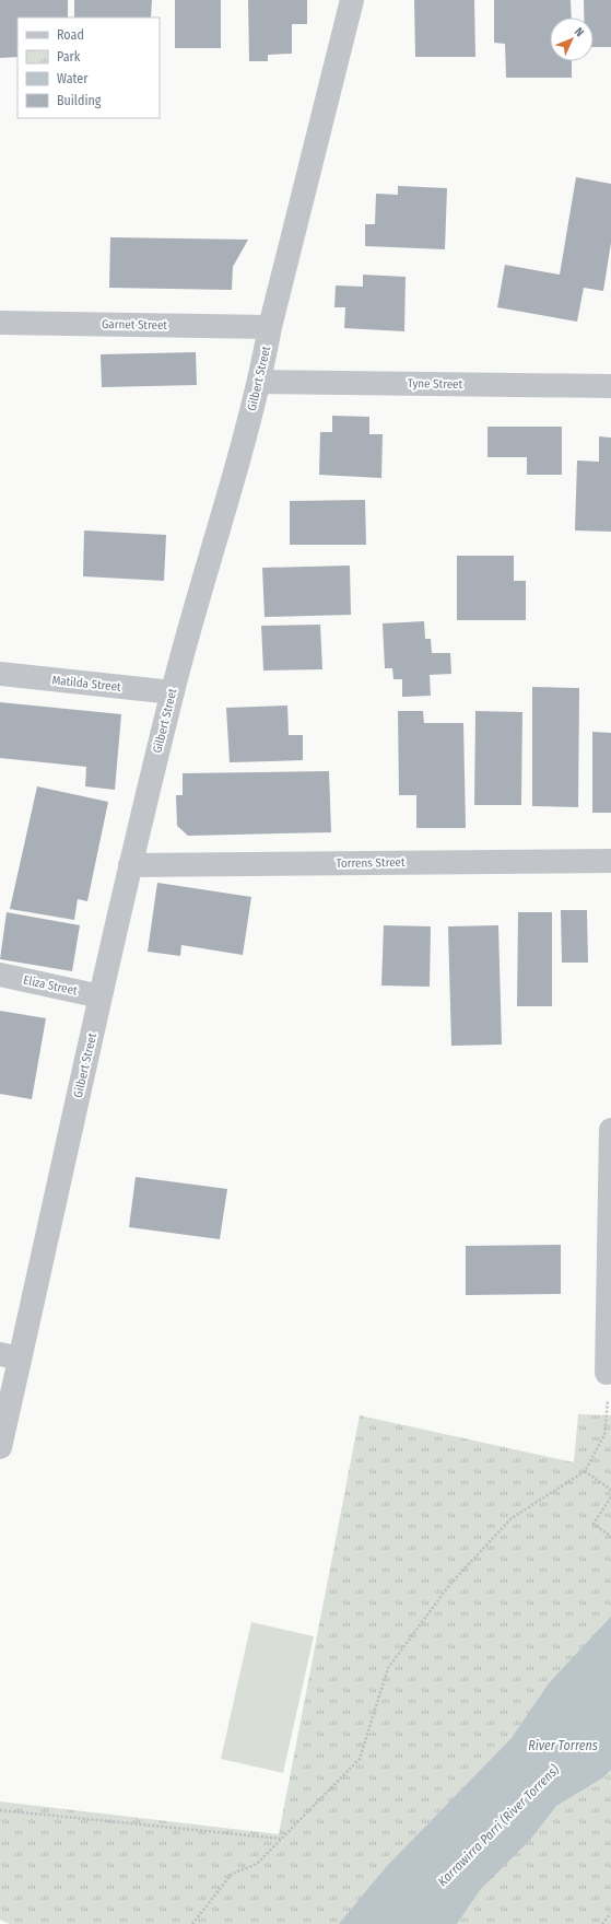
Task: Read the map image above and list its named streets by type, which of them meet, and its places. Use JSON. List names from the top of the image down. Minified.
{"streets":{"street":["Garnet Street","Gilbert Street","Tyne Street","Matilda Street","Torrens Street","Eliza Street"]},"crossings":[["Garnet Street","Gilbert Street"],["Gilbert Street","Tyne Street"],["Gilbert Street","Matilda Street"],["Gilbert Street","Torrens Street"],["Gilbert Street","Eliza Street"]],"water":["River Torrens","Karrawirra Parri (River Torrens)"],"legend":["Road","Park","Water","Building"],"north":"top right"}
